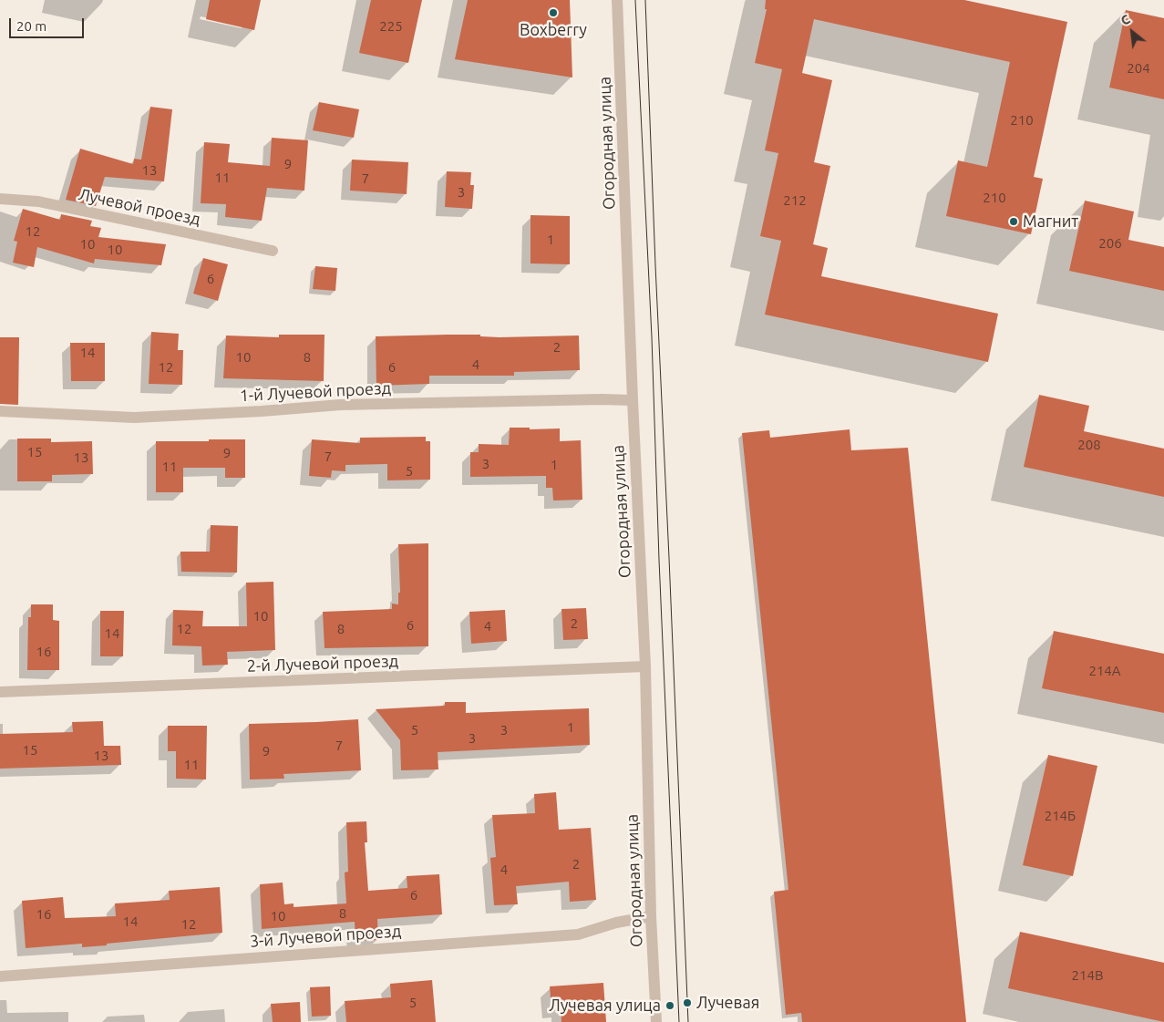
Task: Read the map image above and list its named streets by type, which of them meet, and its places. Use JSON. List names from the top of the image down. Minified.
{"streets":{"street":["Огородная улица","Лучевой проезд","1-й Лучевой проезд","2-й Лучевой проезд","3-й Лучевой проезд"]},"crossings":[["Огородная улица","1-й Лучевой проезд"],["Огородная улица","2-й Лучевой проезд"],["Огородная улица","3-й Лучевой проезд"]],"places":["Boxberry","Магнит","Лучевая","Лучевая улица"],"house_numbers":["225","204","210","9","13","11","7","3","210","212","12","1","206","10","10","6","2","14","10","8","4","12","6","208","15","9","7","13","3","1","11","5","10","2","6","4","12","8","14","16","214А","1","5","3","3","7","15","9","13","11","214Б","2","4","6","8","16","10","14","12","214В","5"],"scale_bar":"20 m","north":"top left"}
